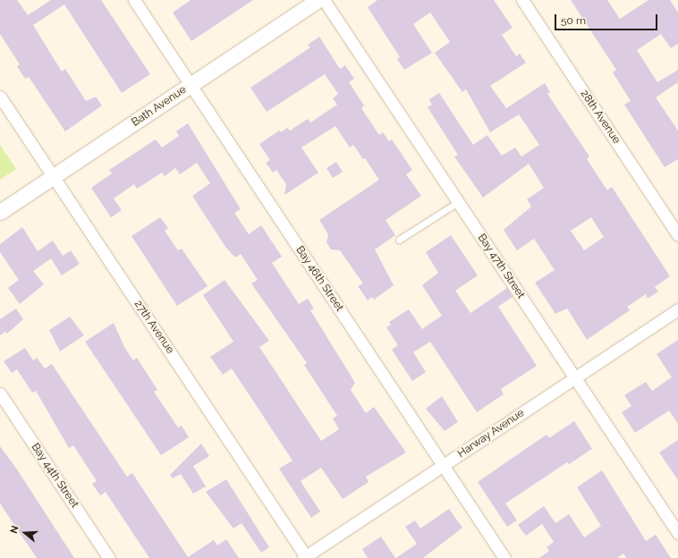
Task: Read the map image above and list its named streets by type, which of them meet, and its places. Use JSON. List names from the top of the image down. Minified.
{"streets":{"street":["Bath Avenue","28th Avenue","Bay 47th Street","Bay 46th Street","27th Avenue","Harway Avenue","Bay 44th Street"]},"crossings":[["Bath Avenue","Bay 46th Street"],["Bath Avenue","27th Avenue"],["Bay 47th Street","Harway Avenue"],["Bay 46th Street","Harway Avenue"],["27th Avenue","Harway Avenue"]],"scale_bar":"50 m","north":"left"}
